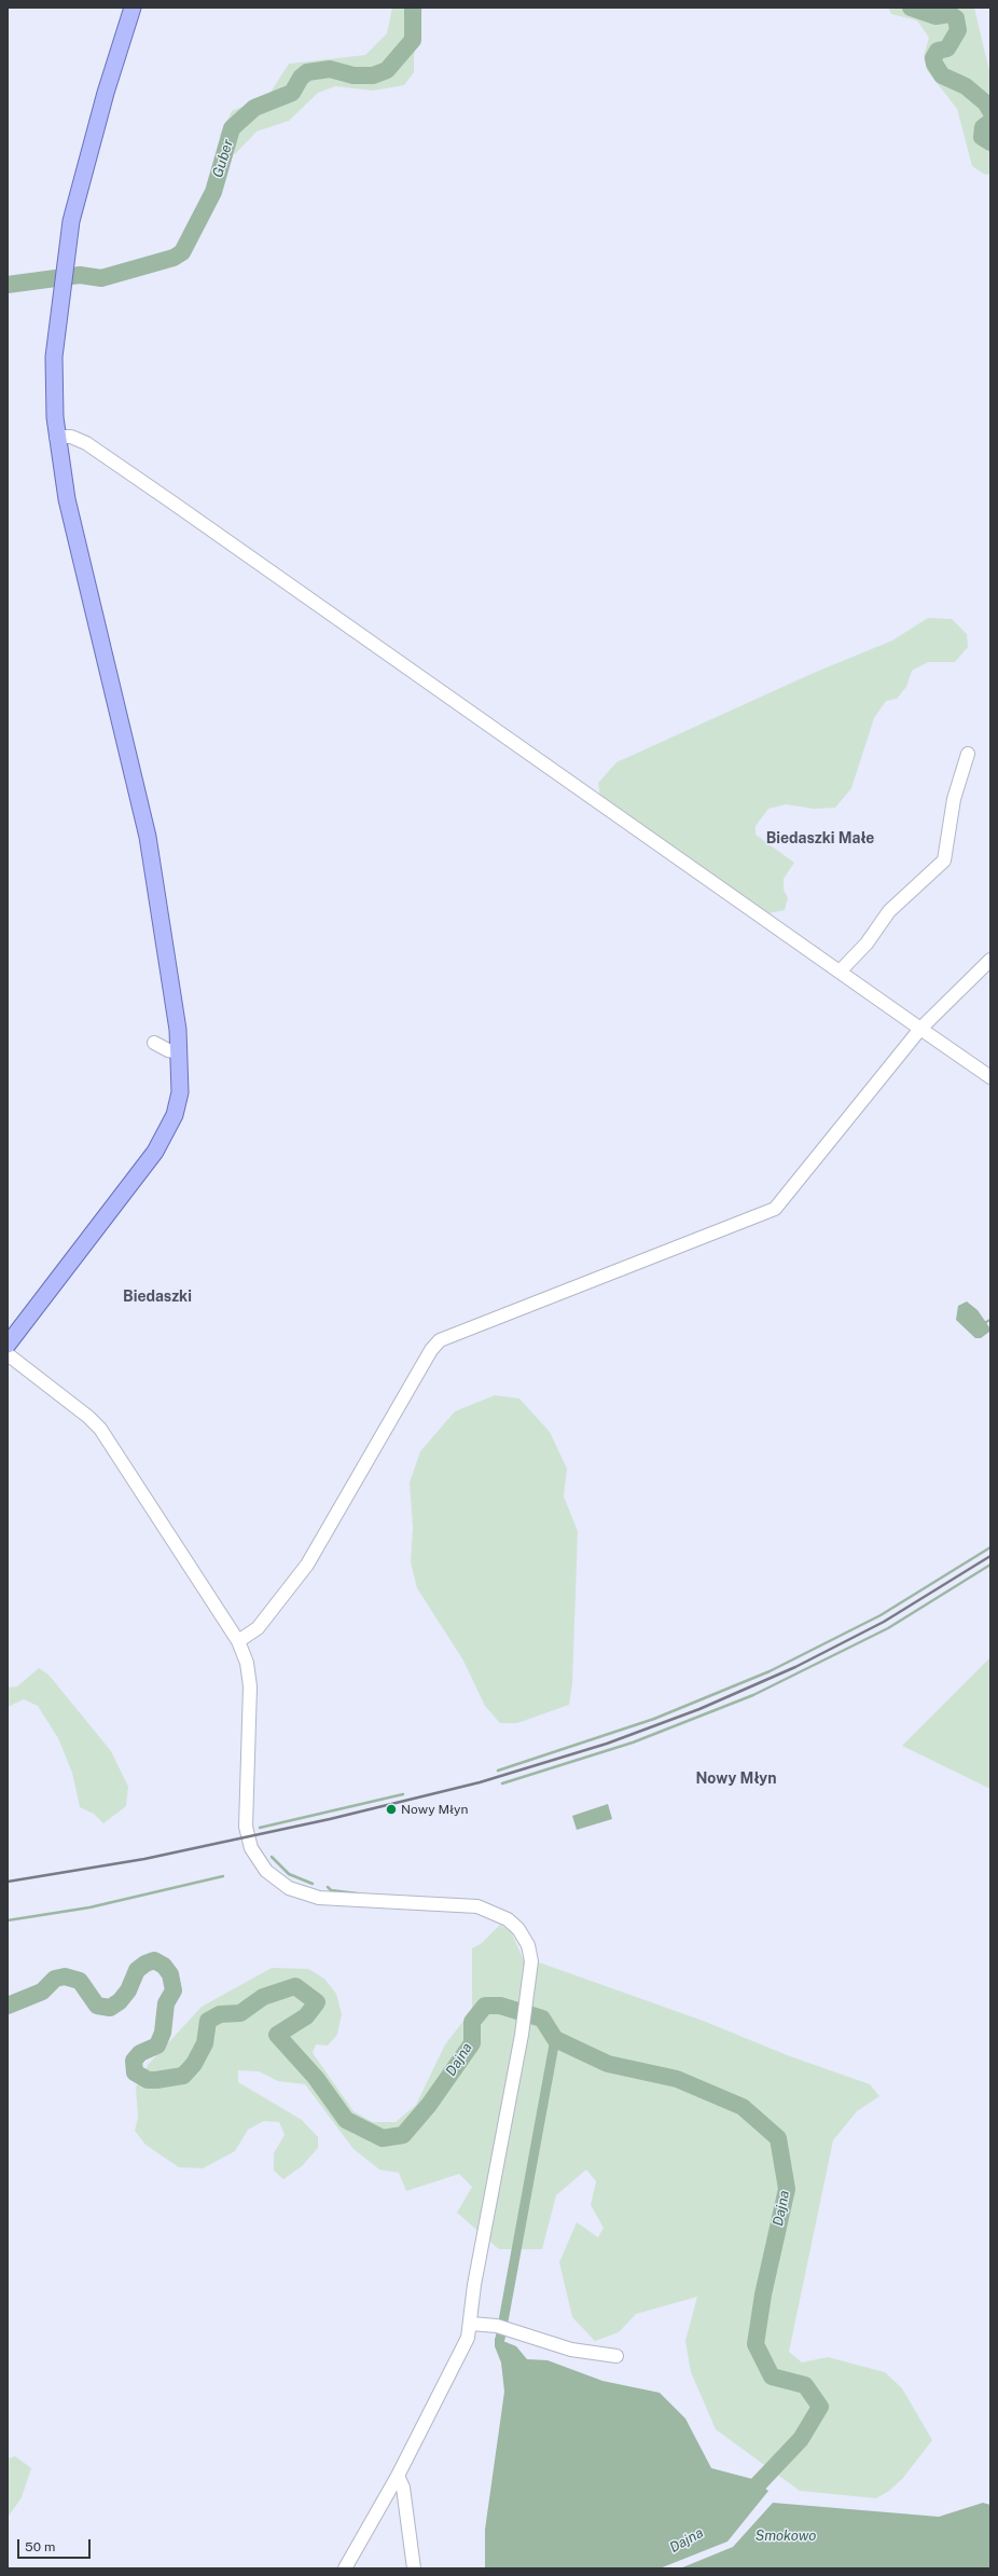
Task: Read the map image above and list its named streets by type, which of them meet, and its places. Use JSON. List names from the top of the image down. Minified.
{"districts":["Biedaszki Małe","Biedaszki","Nowy Młyn"],"water":["Guber","Dajna","Smokowo"],"places":["Nowy Młyn"],"scale_bar":"50 m"}
